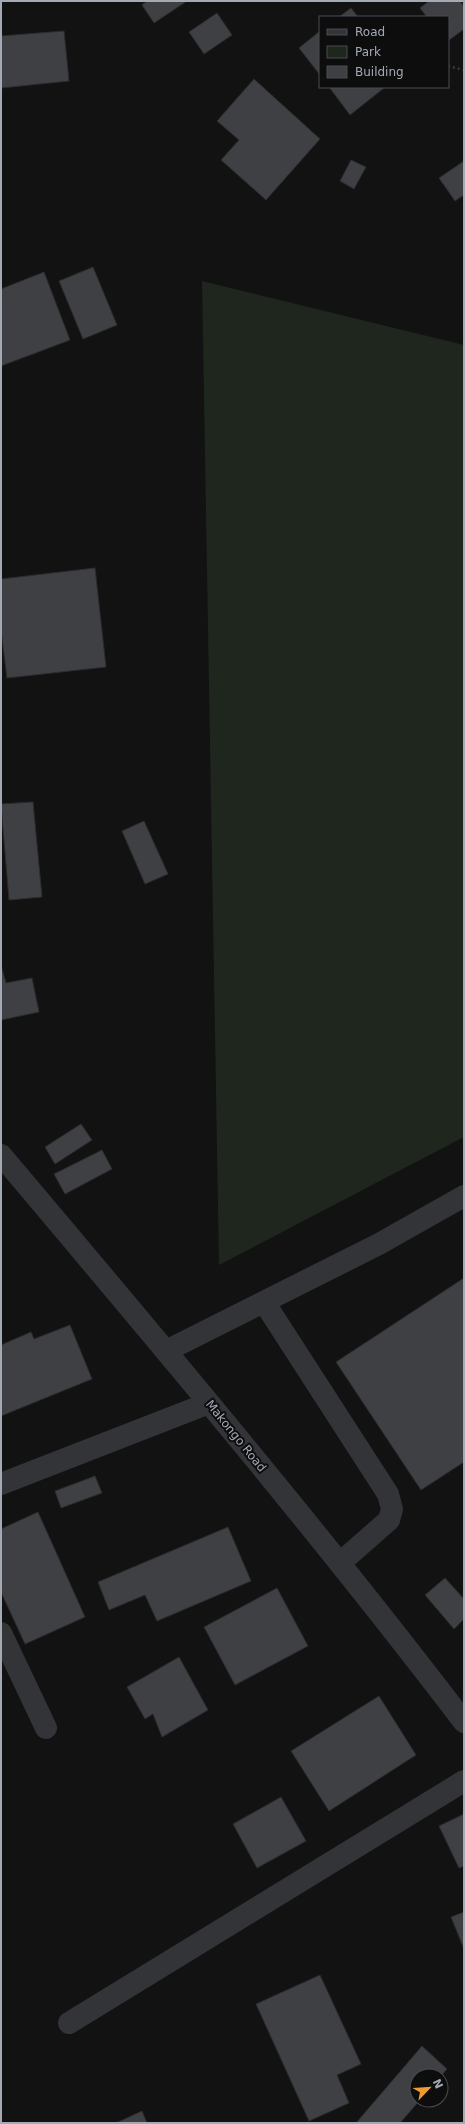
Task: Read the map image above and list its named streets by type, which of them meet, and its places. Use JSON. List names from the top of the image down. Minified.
{"streets":{"street":["Makongo Road"]},"legend":["Road","Park","Building"],"north":"top right"}
